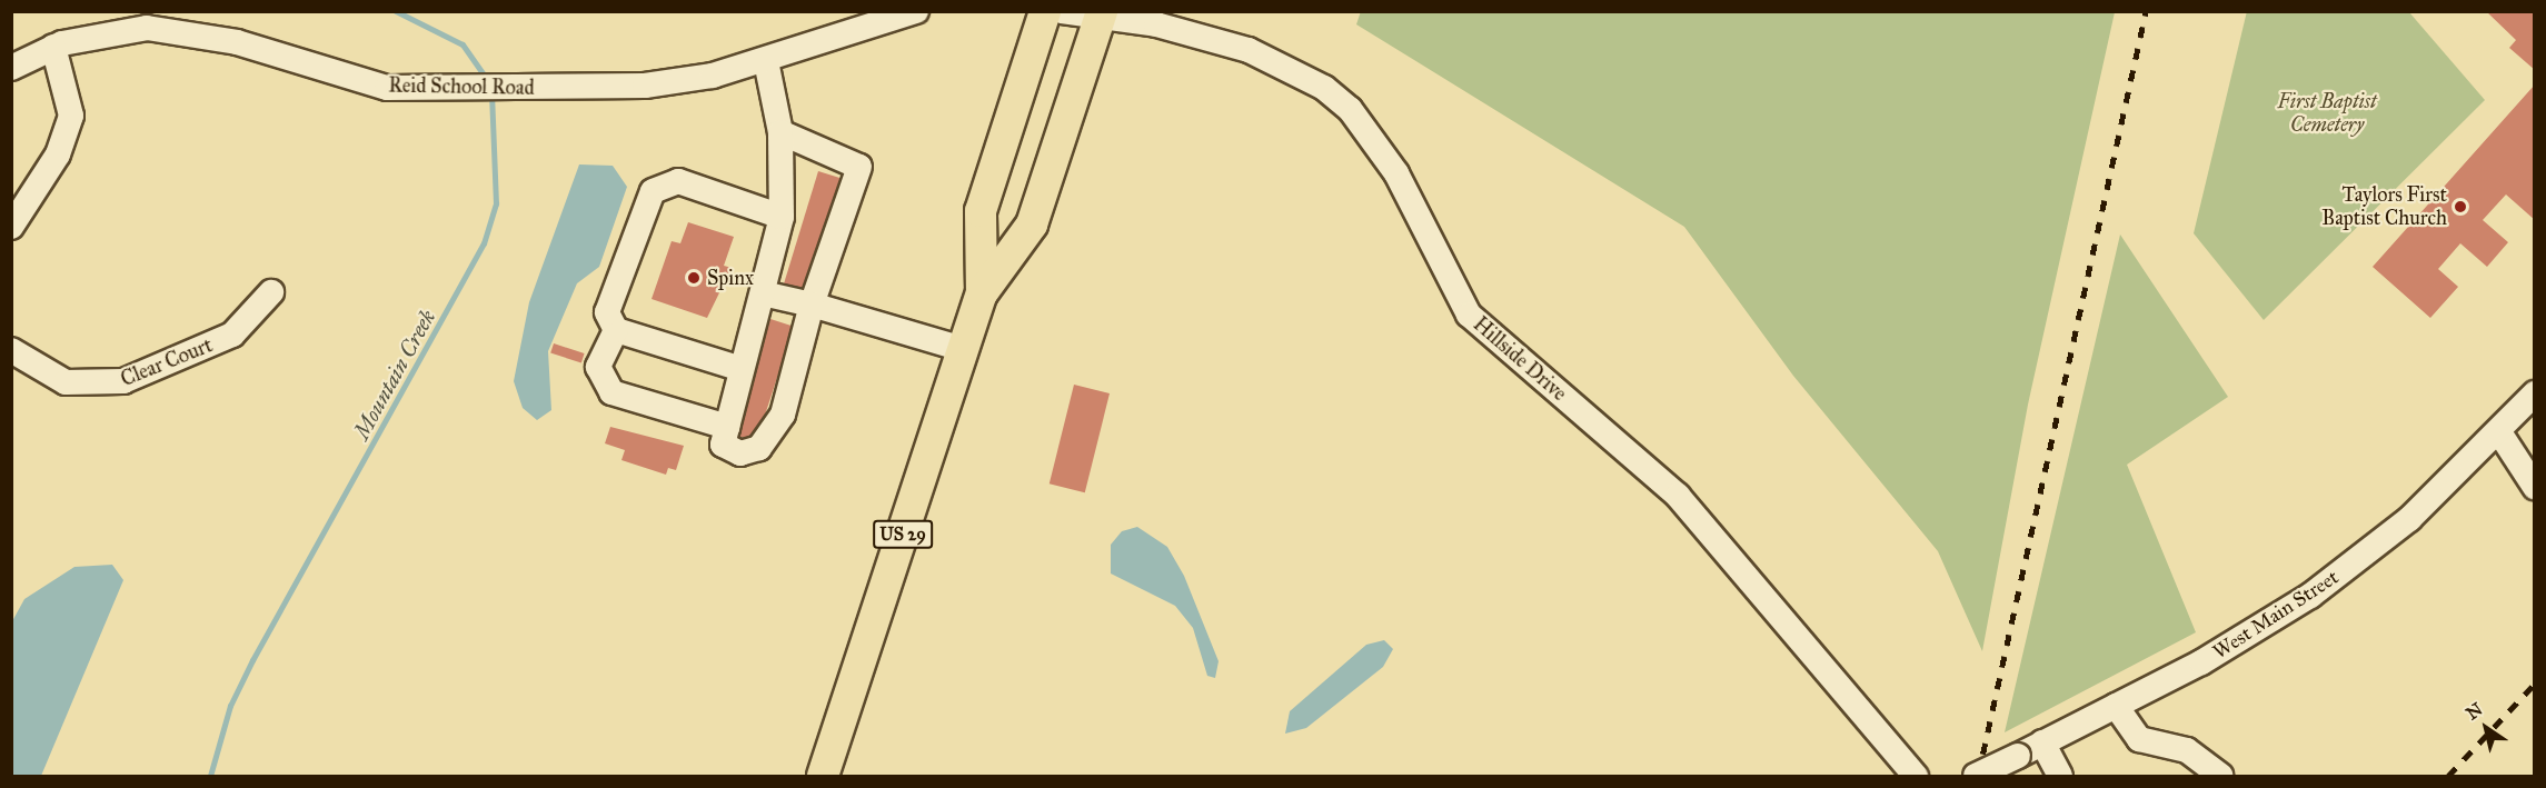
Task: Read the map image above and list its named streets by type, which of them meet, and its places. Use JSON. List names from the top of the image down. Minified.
{"streets":{"main road":["US 29"],"street":["Reid School Road","Hillside Drive","Clear Court","West Main Street"]},"crossings":[["Hillside Drive","US 29"]],"water":["Mountain Creek"],"parks":["First Baptist Cemetery"],"places":["Taylors First Baptist Church","Spinx"],"north":"top left"}
